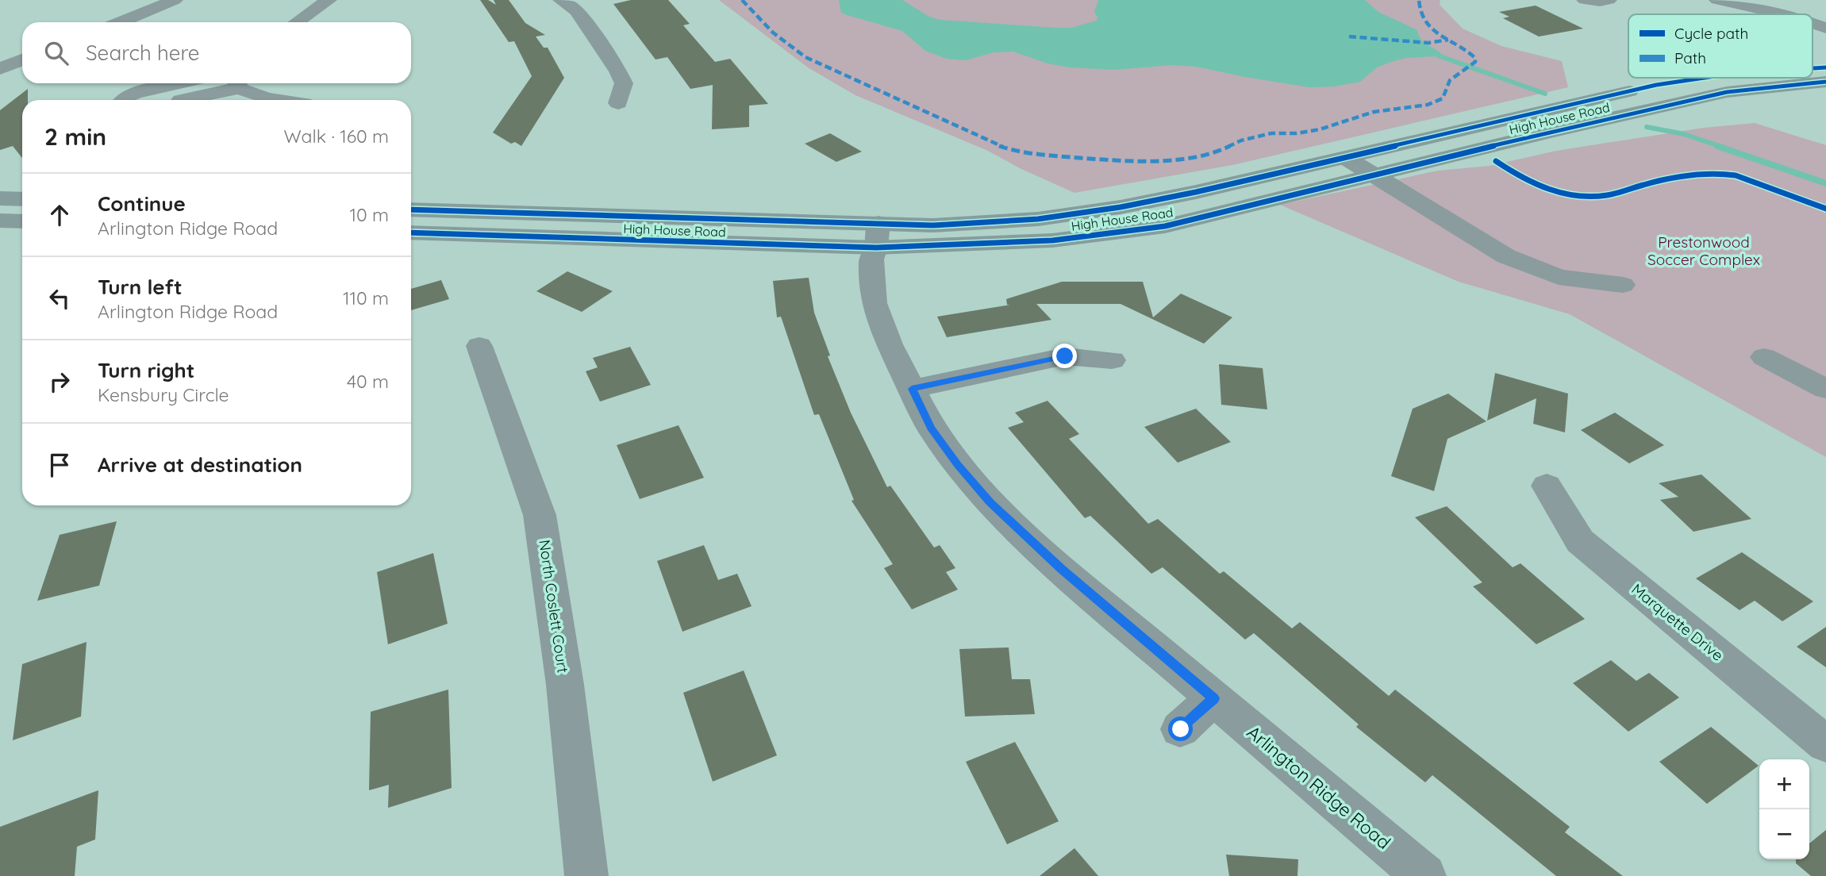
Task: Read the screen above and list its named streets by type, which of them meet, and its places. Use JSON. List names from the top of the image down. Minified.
{"streets":{"main road":["High House Road"],"street":["North Coslett Court","Marquette Drive","Arlington Ridge Road"]},"crossings":[["High House Road","Arlington Ridge Road"]],"parks":["Prestonwood Soccer Complex"],"legend":["Cycle path","Path"],"page":{"search":"Search here","heading":["2 min","Walk · 160 m"],"list":[["Continue","Arlington Ridge Road","10 m"],["Turn left","Arlington Ridge Road","110 m"],["Turn right","Kensbury Circle","40 m"],"Arrive at destination"],"map_buttons":["+","−"]}}
